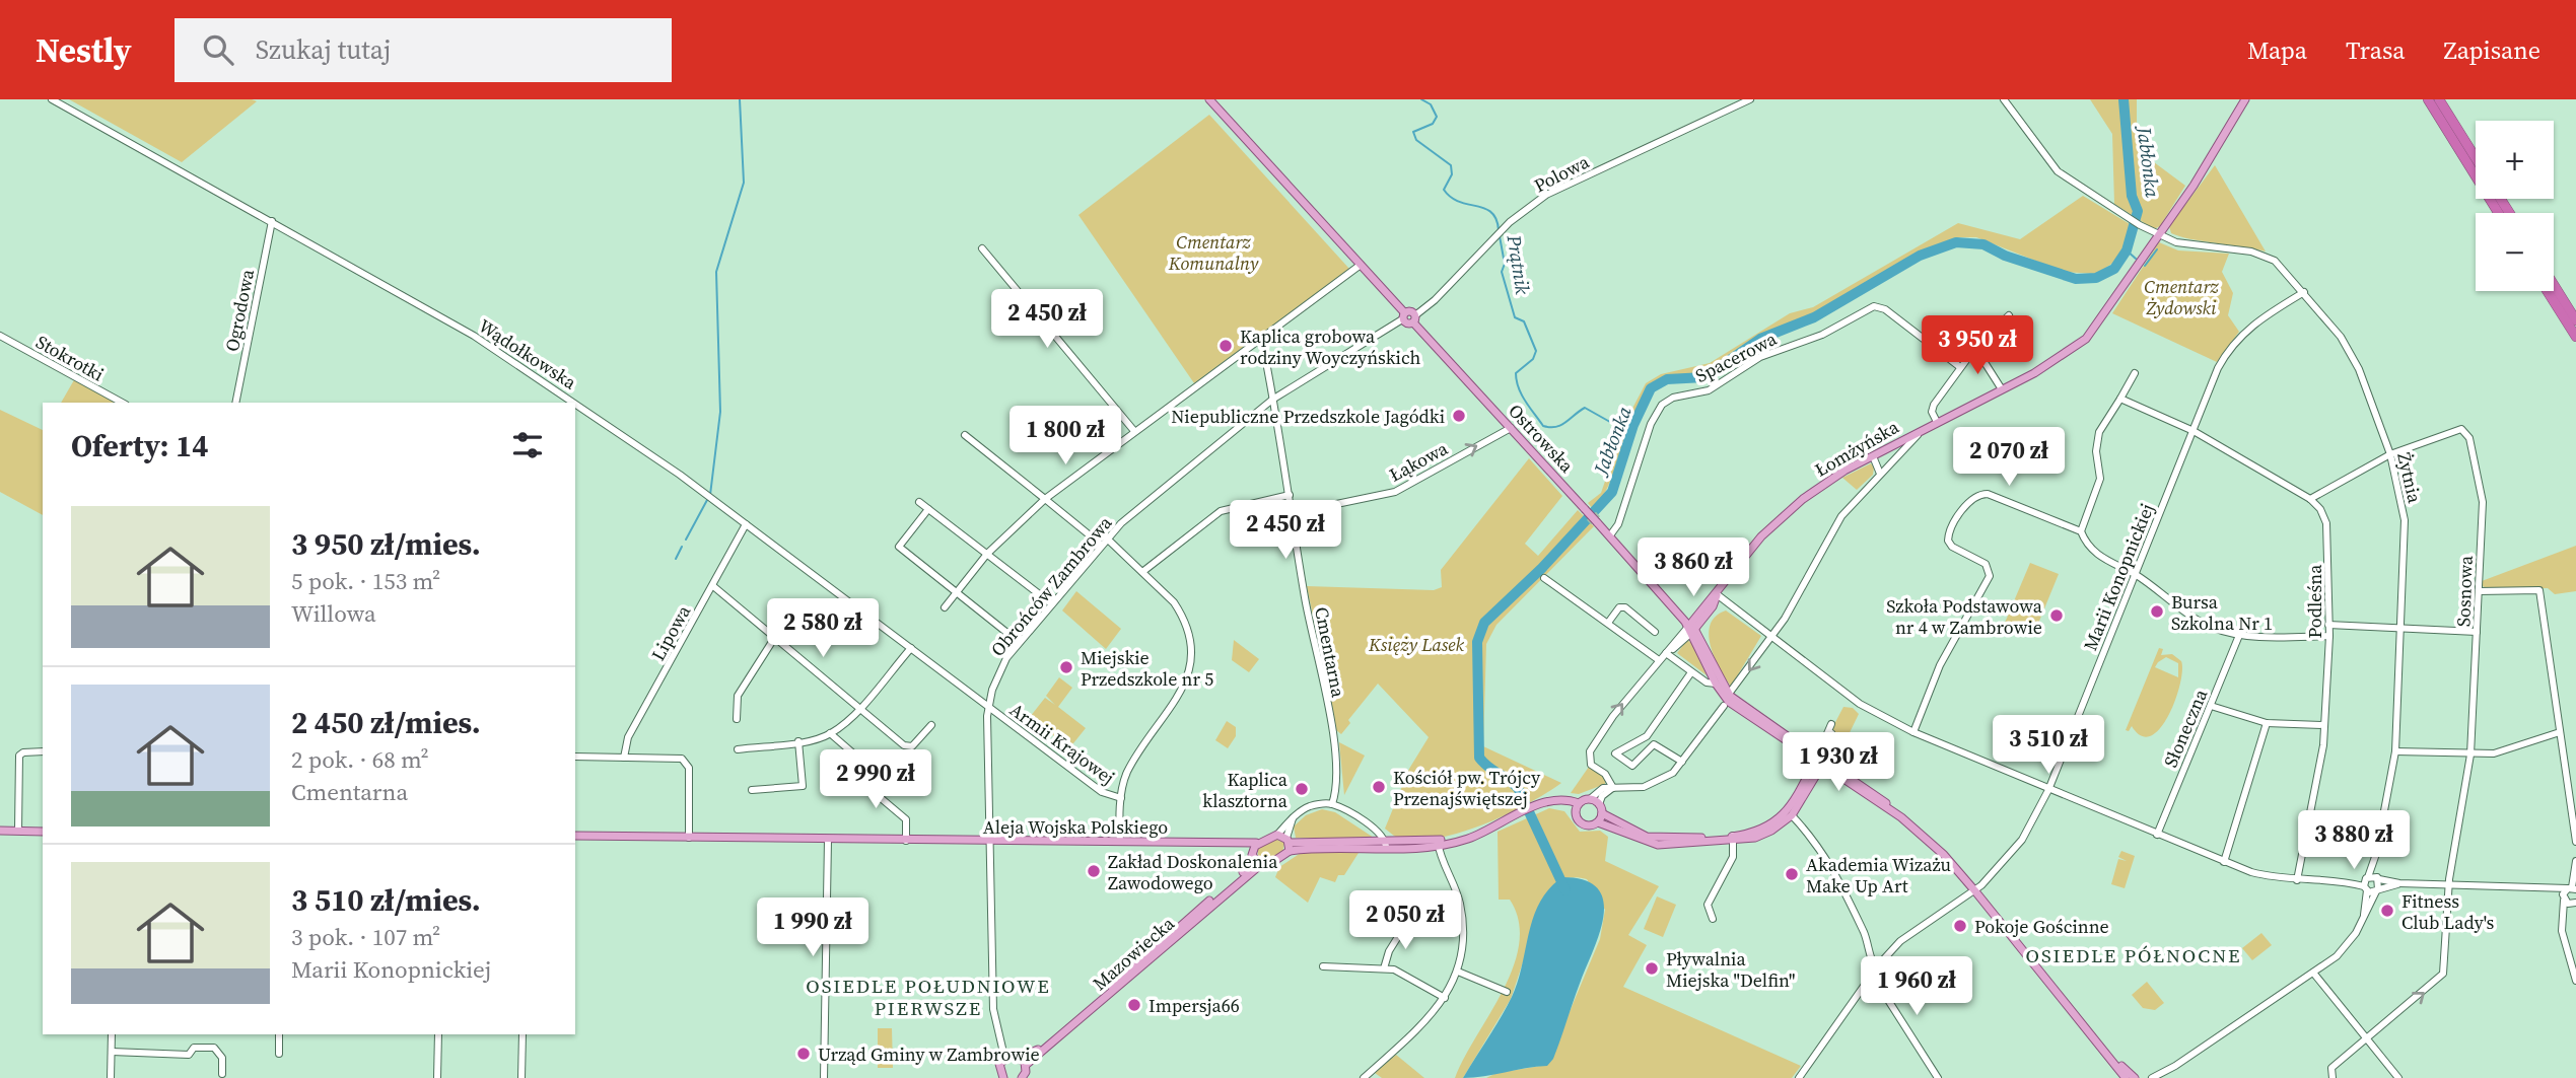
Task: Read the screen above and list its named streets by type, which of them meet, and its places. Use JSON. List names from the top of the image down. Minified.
{"streets":{"main road":["Ostrowska","Łomżyńska","Aleja Wojska Polskiego","Mazowiecka"],"street":["Polowa","Ogrodowa","Wądołkowska","Spacerowa","Stokrotki","Łąkowa","Żytnia","Marii Konopnickiej","Obrońców Zambrowa","Sosnowa","Podleśna","Lipowa","Cmentarna","Słoneczna","Armii Krajowej"]},"crossings":[["Polowa","Ostrowska"],["Ogrodowa","Wądołkowska"],["Wądołkowska","Obrońców Zambrowa"],["Wądołkowska","Lipowa"],["Wądołkowska","Armii Krajowej"],["Spacerowa","Ostrowska"],["Ostrowska","Łomżyńska"],["Ostrowska","Łąkowa"],["Łomżyńska","Żytnia"],["Łąkowa","Cmentarna"],["Żytnia","Marii Konopnickiej"],["Żytnia","Sosnowa"],["Obrońców Zambrowa","Cmentarna"],["Obrońców Zambrowa","Armii Krajowej"],["Obrońców Zambrowa","Aleja Wojska Polskiego"],["Obrońców Zambrowa","Mazowiecka"],["Aleja Wojska Polskiego","Mazowiecka"]],"one_way":["Łąkowa"],"districts":["OSIEDLE PÓŁNOCNE","OSIEDLE POŁUDNIOWE PIERWSZE"],"water":["Jabłonka","Prątnik"],"parks":["Cmentarz Komunalny","Cmentarz Żydowski","Księży Lasek"],"places":["Kaplica grobowa rodziny Woyczyńskich","Niepubliczne Przedszkole Jagódki","Bursa Szkolna Nr 1","Szkoła Podstawowa nr 4 w Zambrowie","Miejskie Przedszkole nr 5","Kościół pw. Trójcy Przenajświętszej","Kaplica klasztorna","Zakład Doskonalenia Zawodowego","Akademia Wizażu Make Up Art","Fitness Club Lady's","Pokoje Gościnne","Pływalnia Miejska \"Delfin\"","Impersja66","Urząd Gminy w Zambrowie"],"page":{"header":"Nestly","search":"Szukaj tutaj","nav":["Mapa","Trasa","Zapisane"],"map_buttons":["+","−"],"price":["2 450 zł","3 950 zł","1 800 zł","2 070 zł","2 450 zł","3 860 zł","2 580 zł","3 510 zł","1 930 zł","2 990 zł","3 880 zł","2 050 zł","1 990 zł","1 960 zł"],"heading":"Oferty: 14","list":[{"name":"3 950 zł/mies.","note":"5 pok. · 153 m² · Willowa"},{"name":"2 450 zł/mies.","note":"2 pok. · 68 m² · Cmentarna"},{"name":"3 510 zł/mies.","note":"3 pok. · 107 m² · Marii Konopnickiej"}]}}
